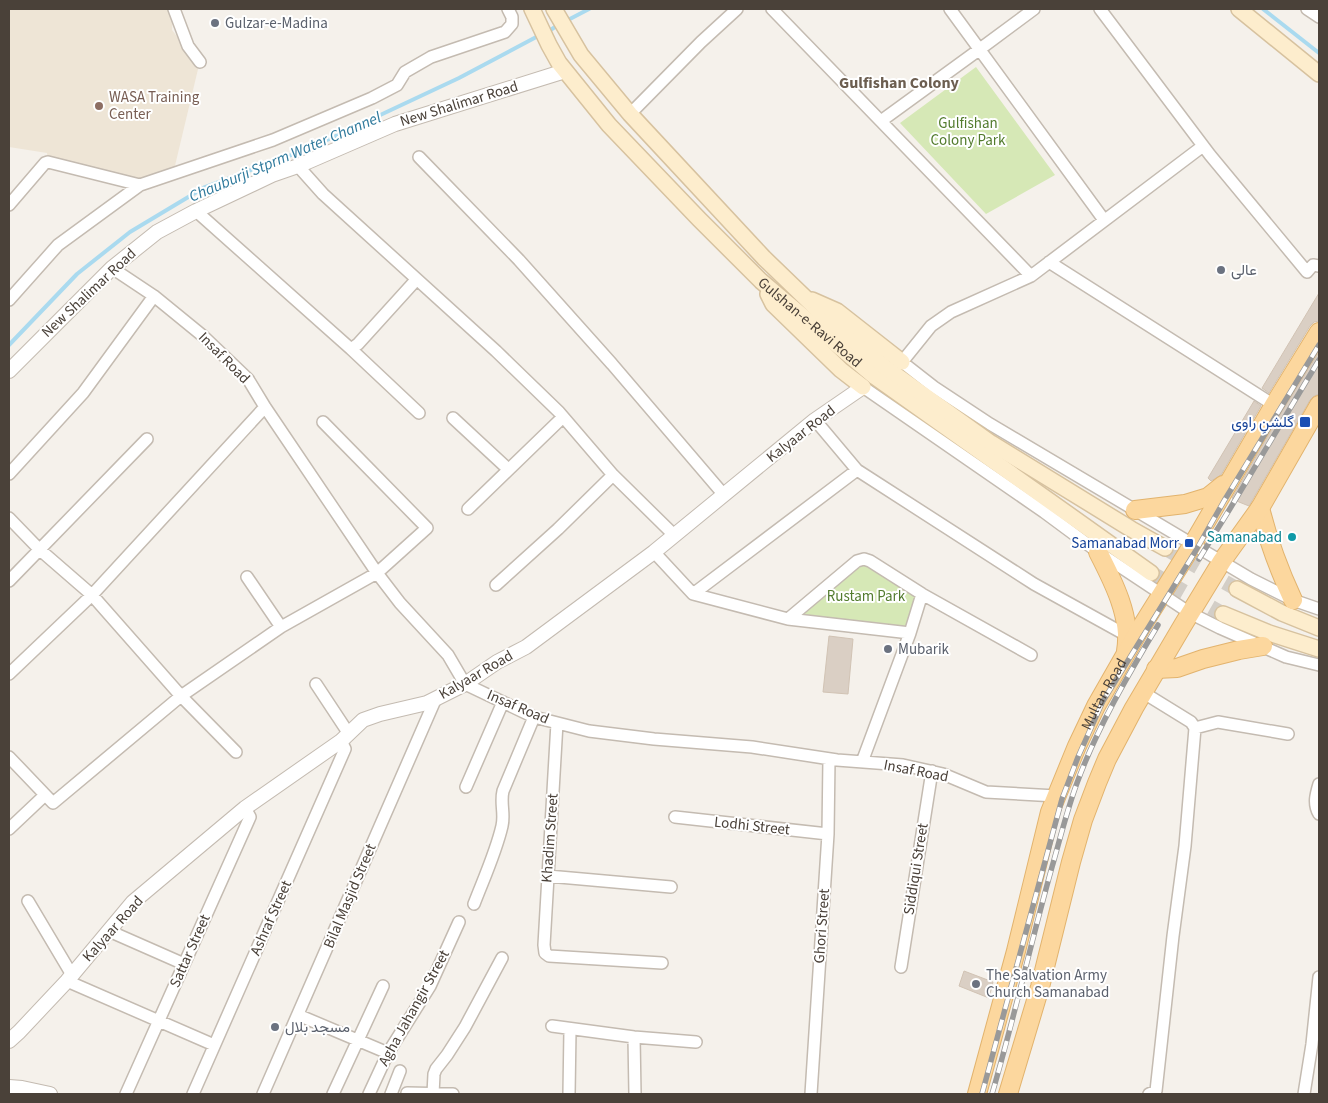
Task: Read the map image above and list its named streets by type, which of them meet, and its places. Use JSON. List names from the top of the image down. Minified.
{"streets":{"main road":["Gulshan-e-Ravi Road","Multan Road"],"street":["New Shalimar Road","Insaf Road","Kalyaar Road","Lodhi Street","Khadim Street","Siddiqui Street","Bilal Masjid Street","Ashraf Street","Ghori Street","Sattar Street","Agha Jahangir Street"]},"crossings":[["New Shalimar Road","Gulshan-e-Ravi Road"],["New Shalimar Road","Insaf Road"],["Insaf Road","Kalyaar Road"],["Insaf Road","Multan Road"],["Insaf Road","Khadim Street"],["Insaf Road","Siddiqui Street"],["Insaf Road","Ghori Street"],["Kalyaar Road","Bilal Masjid Street"],["Kalyaar Road","Ashraf Street"],["Kalyaar Road","Sattar Street"],["Lodhi Street","Ghori Street"]],"districts":["Gulfishan Colony"],"water":["Chauburji Stprm Water Channel"],"parks":["Gulfishan Colony Park","Rustam Park"],"places":{"other":["Gulzar-e-Madina","WASA Training Center","عالی","Samanabad","Mubarik","The Salvation Army Church Samanabad","مسجد بلال"],"transit":["گلشنِ راوی","Samanabad Morr"]}}
